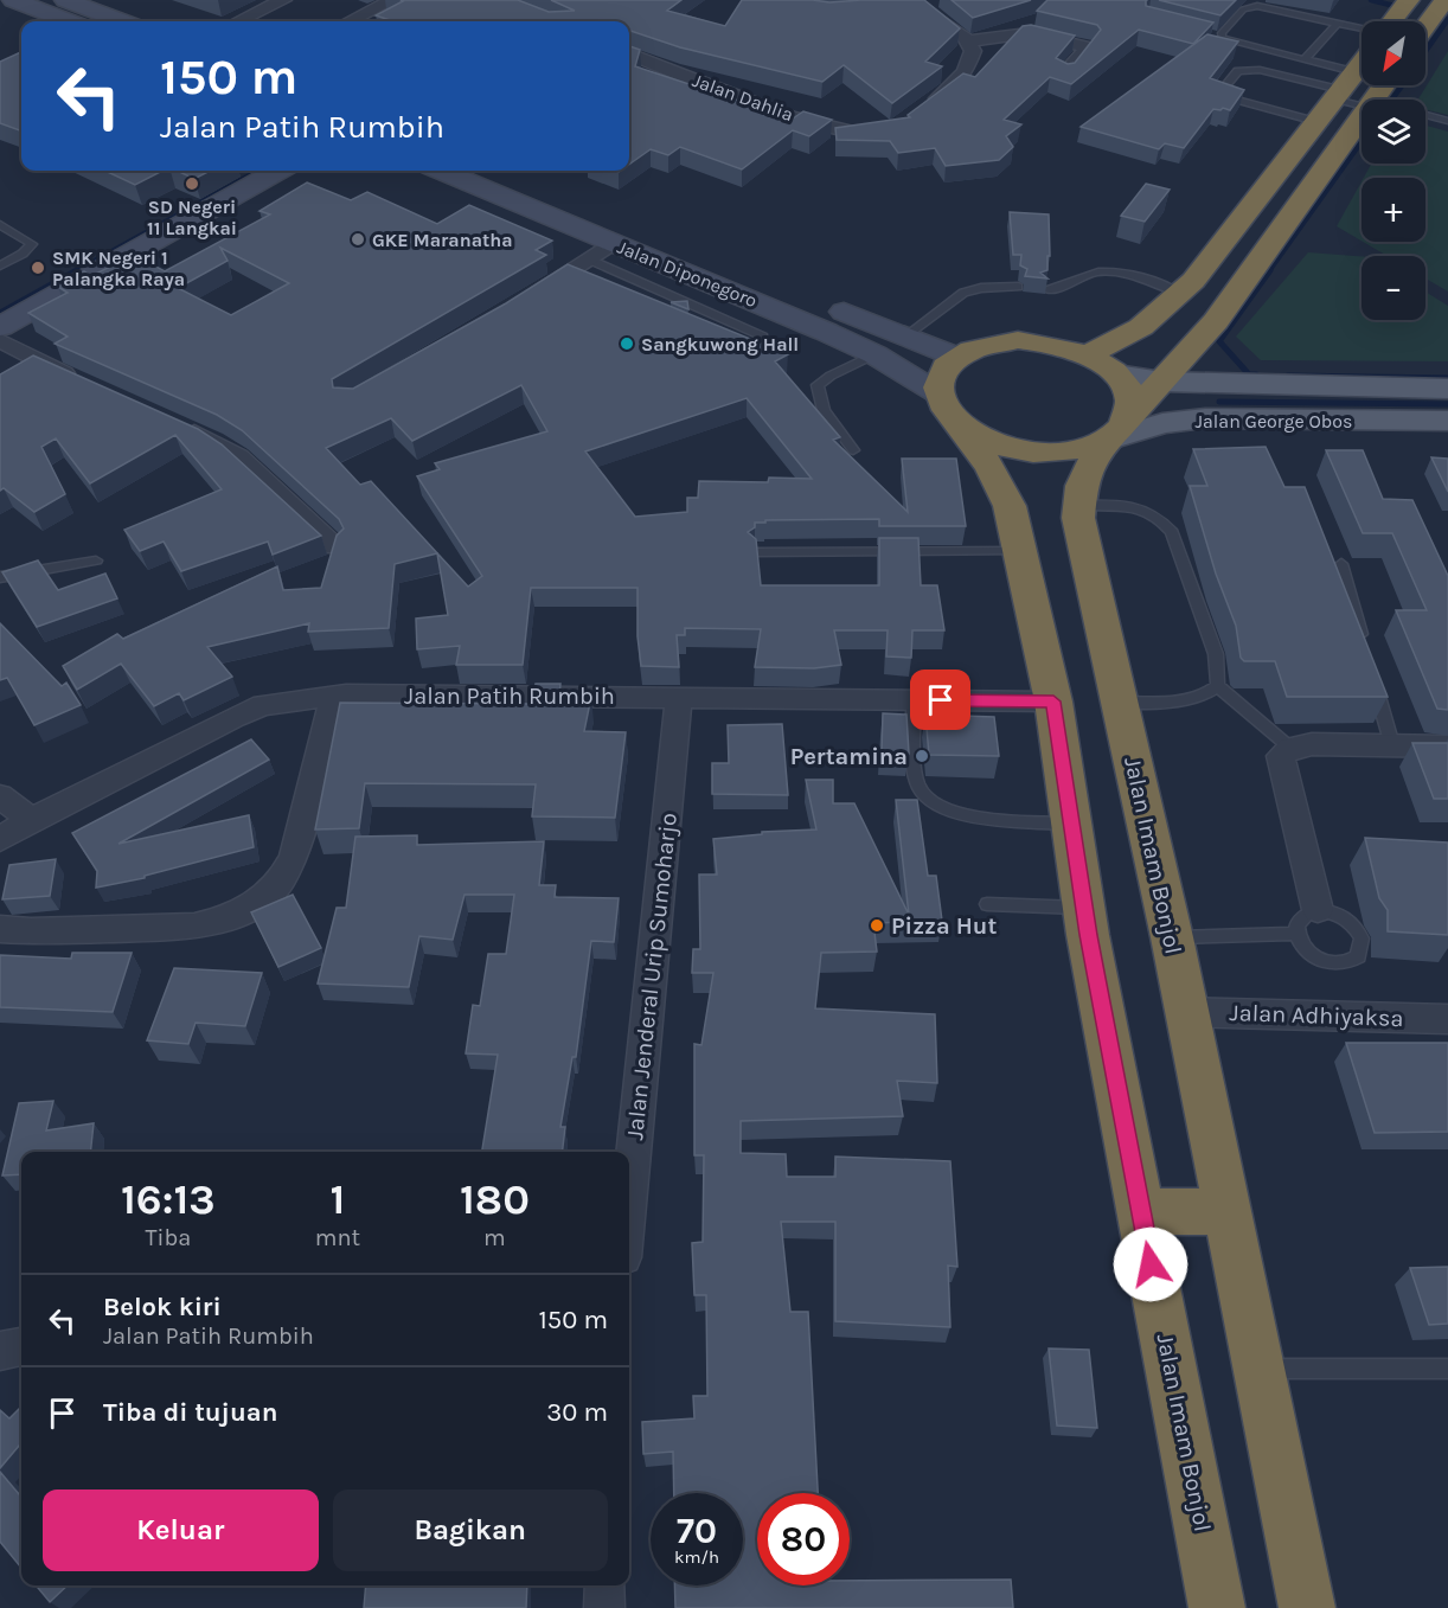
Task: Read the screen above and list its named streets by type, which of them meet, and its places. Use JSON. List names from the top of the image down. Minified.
{"streets":{"highway":["Jalan Imam Bonjol"],"main road":["Jalan Diponegoro","Jalan George Obos"],"street":["Jalan Dahlia","Jalan Patih Rumbih","Jalan Jenderal Urip Sumoharjo","Jalan Adhiyaksa"]},"crossings":[["Jalan Diponegoro","Jalan George Obos"],["Jalan Diponegoro","Jalan Imam Bonjol"],["Jalan George Obos","Jalan Imam Bonjol"],["Jalan Patih Rumbih","Jalan Imam Bonjol"],["Jalan Patih Rumbih","Jalan Jenderal Urip Sumoharjo"],["Jalan Imam Bonjol","Jalan Adhiyaksa"]],"places":["SD Negeri 11 Langkai","GKE Maranatha","SMK Negeri 1 Palangka Raya","Sangkuwong Hall","Pertamina","Pizza Hut"],"north":"bottom left","page":{"map_buttons":["+","−"],"turn":["150 m","Jalan Patih Rumbih"],"eta":["16:13","Tiba","1","mnt","180","m"],"list":[{"name":"Belok kiri","note":"Jalan Patih Rumbih","value":"150 m"},{"name":"Tiba di tujuan","value":"30 m"}],"buttons":["Keluar","Bagikan"],"speed":"70 km/h","limit":"80"}}
